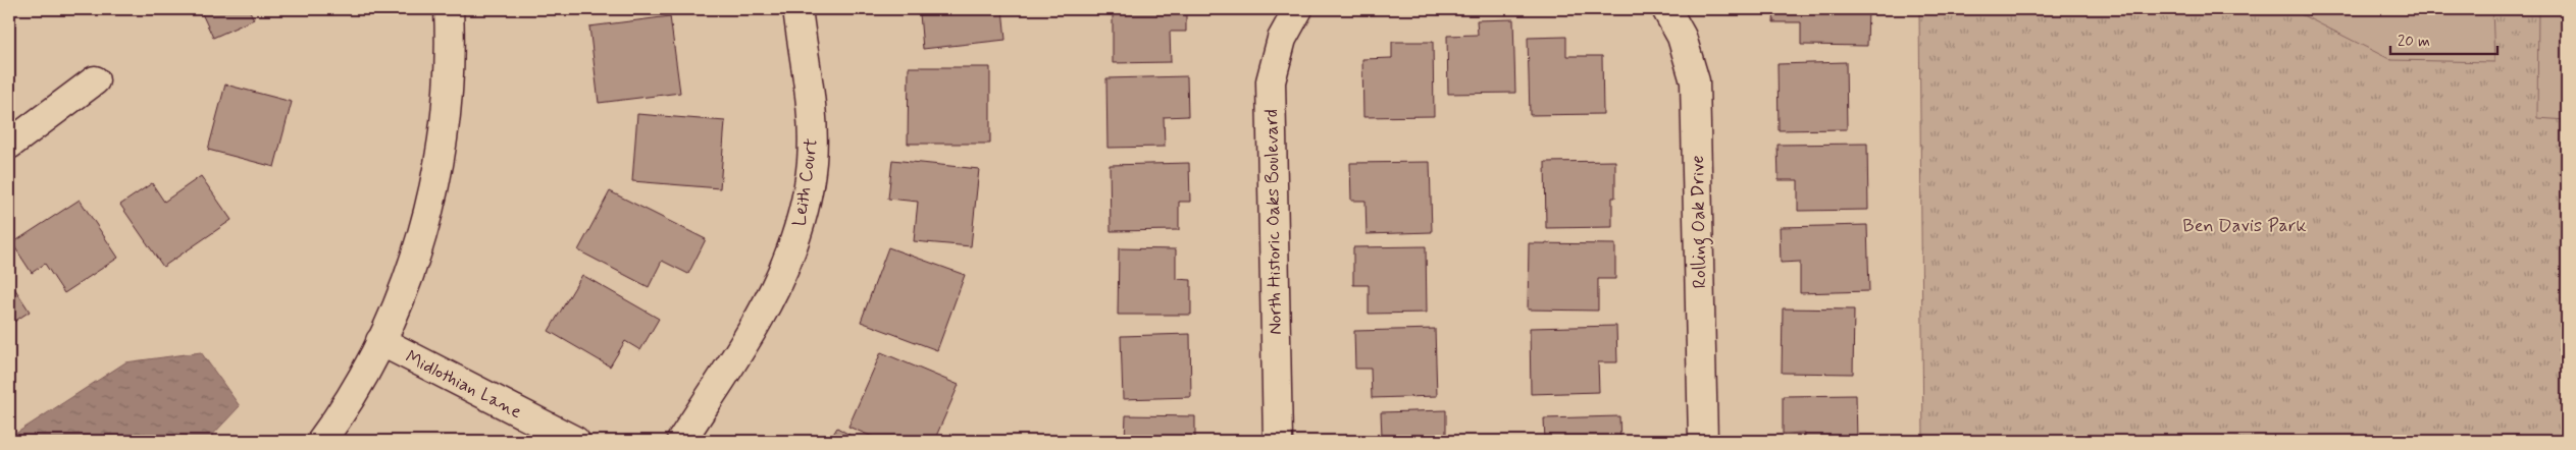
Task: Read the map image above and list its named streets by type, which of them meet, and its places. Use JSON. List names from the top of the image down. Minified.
{"streets":{"street":["Leith Court","North Historic Oaks Boulevard","Rolling Oak Drive","Midlothian Lane"]},"parks":["Ben Davis Park"],"scale_bar":"20 m"}
